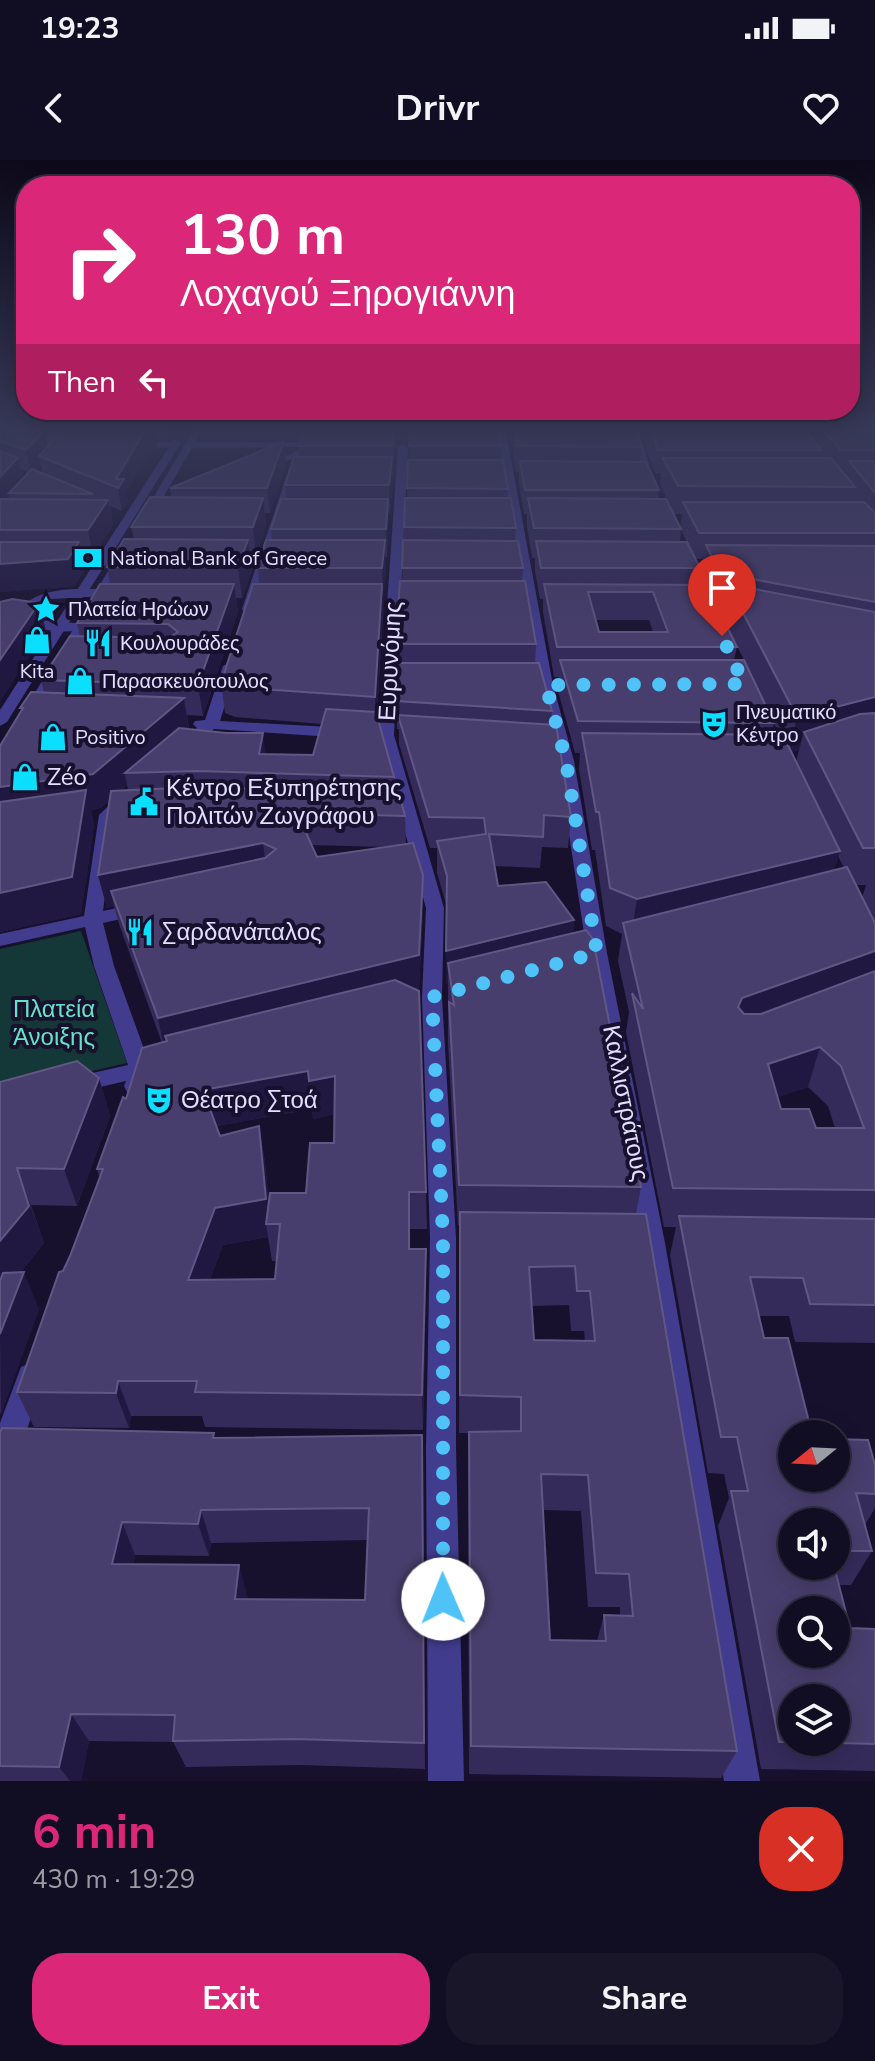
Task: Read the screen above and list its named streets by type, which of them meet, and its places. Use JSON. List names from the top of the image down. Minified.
{"streets":{"street":["Ευρυνόμης","Καλλιστράτους"]},"parks":["Πλατεία Άνοιξης"],"places":{"bank":["National Bank of Greece"],"place":["Πλατεία Ηρώων"],"shop":["Kita","Παρασκευόπουλος","Positivo","Zéo"],"restaurant":["Κουλουράδες","Σαρδανάπαλος"],"theatre":["Πνευματικό Κέντρο","Θέατρο Στοά"],"public building":["Κέντρο Εξυπηρέτησης Πολιτών Ζωγράφου"]},"north":"left","page":{"status":"19:23","header":"Drivr","turn":["130 m","Λοχαγού Ξηρογιάννη"],"then":"Then","heading":["6 min","430 m · 19:29"],"buttons":["Exit","Share"]}}
